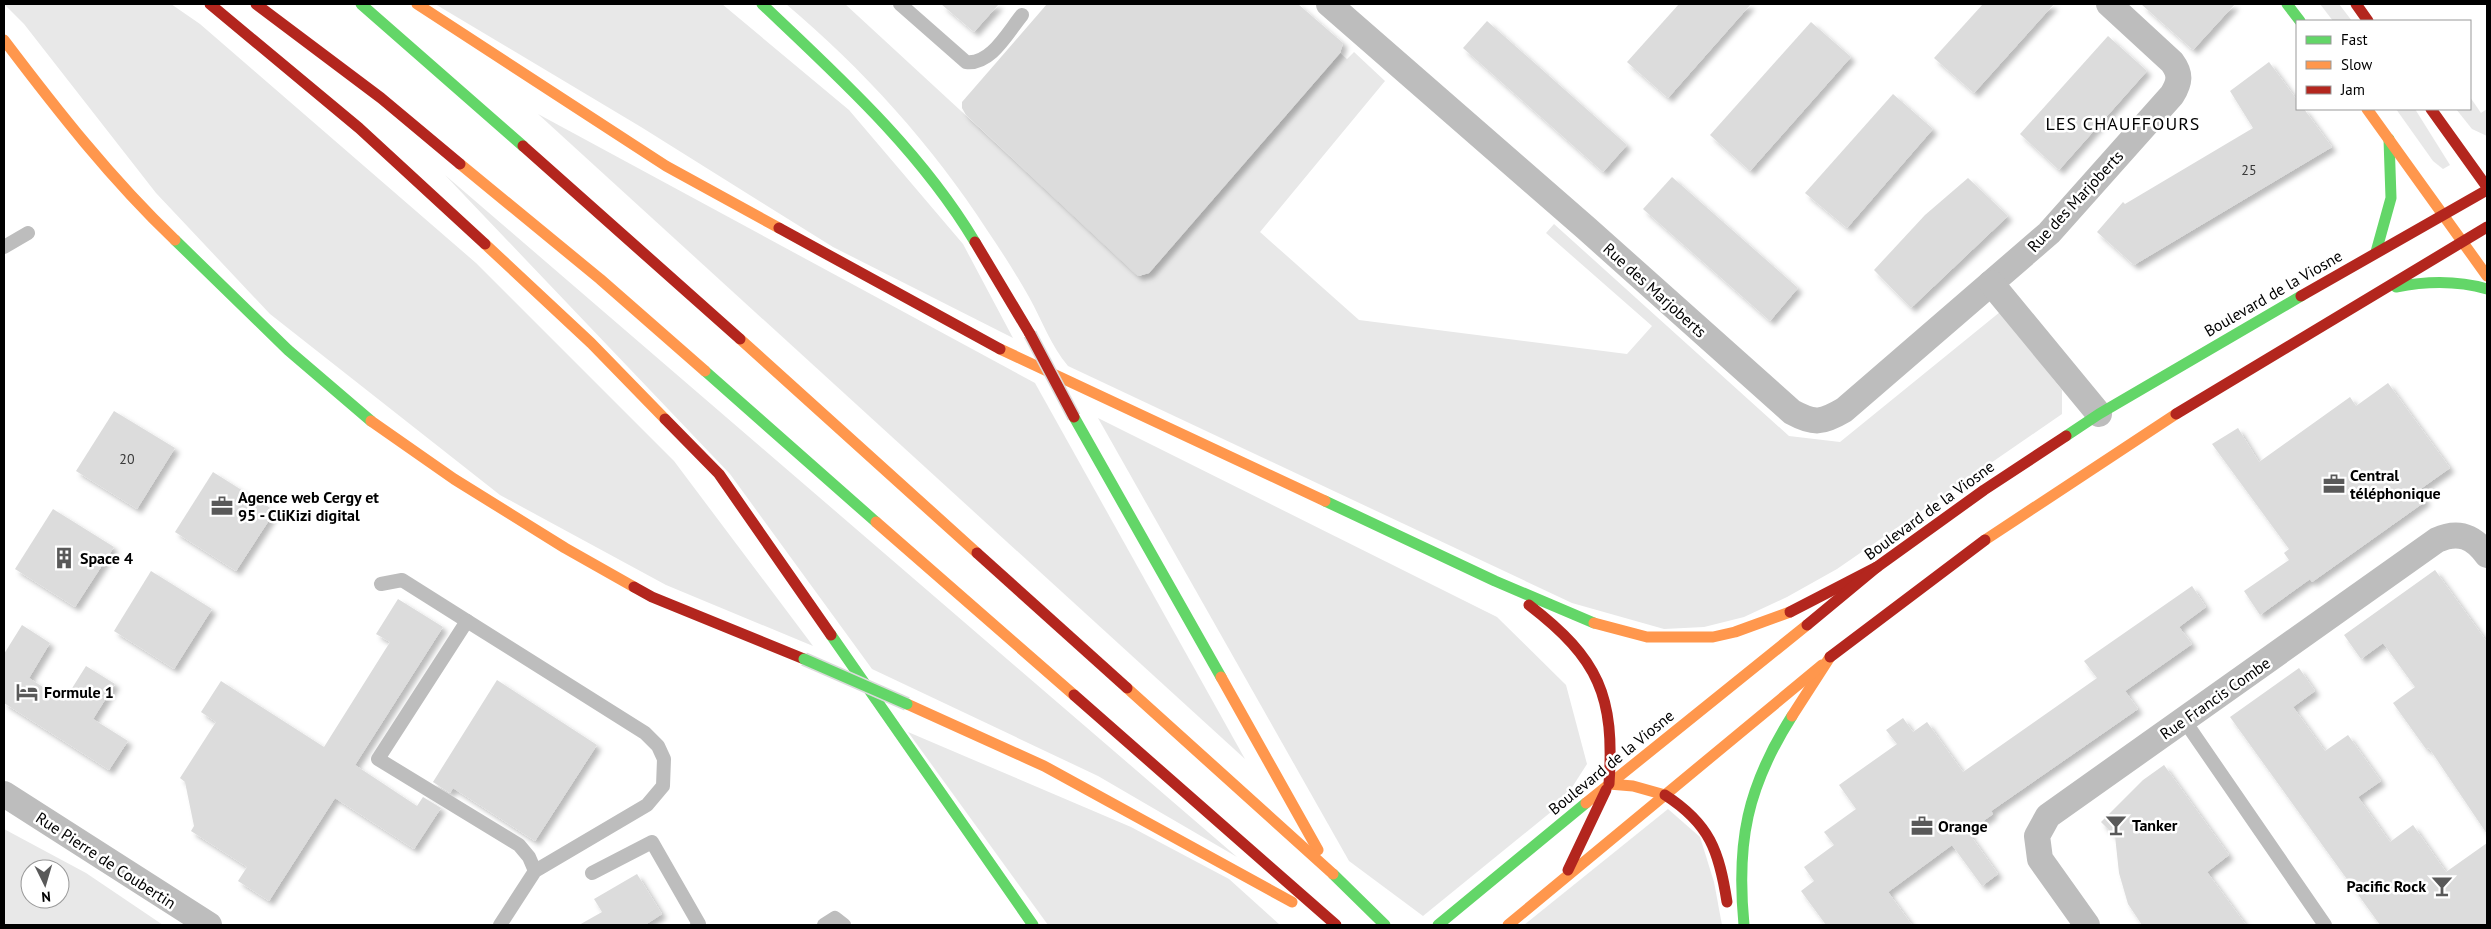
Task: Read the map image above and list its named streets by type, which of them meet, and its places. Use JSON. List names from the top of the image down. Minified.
{"streets":{"main road":["Boulevard de la Viosne"],"street":["Rue des Marjoberts","Rue Francis Combe","Rue Pierre de Coubertin"]},"districts":["LES CHAUFFOURS"],"places":{"office":["Central téléphonique","Agence web Cergy et 95 - CliKizi digital","Orange"],"building":["Space 4"],"hotel":["Formule 1"],"bar":["Tanker","Pacific Rock"]},"house_numbers":["25","20"],"legend":["Fast","Slow","Jam"],"north":"bottom"}
